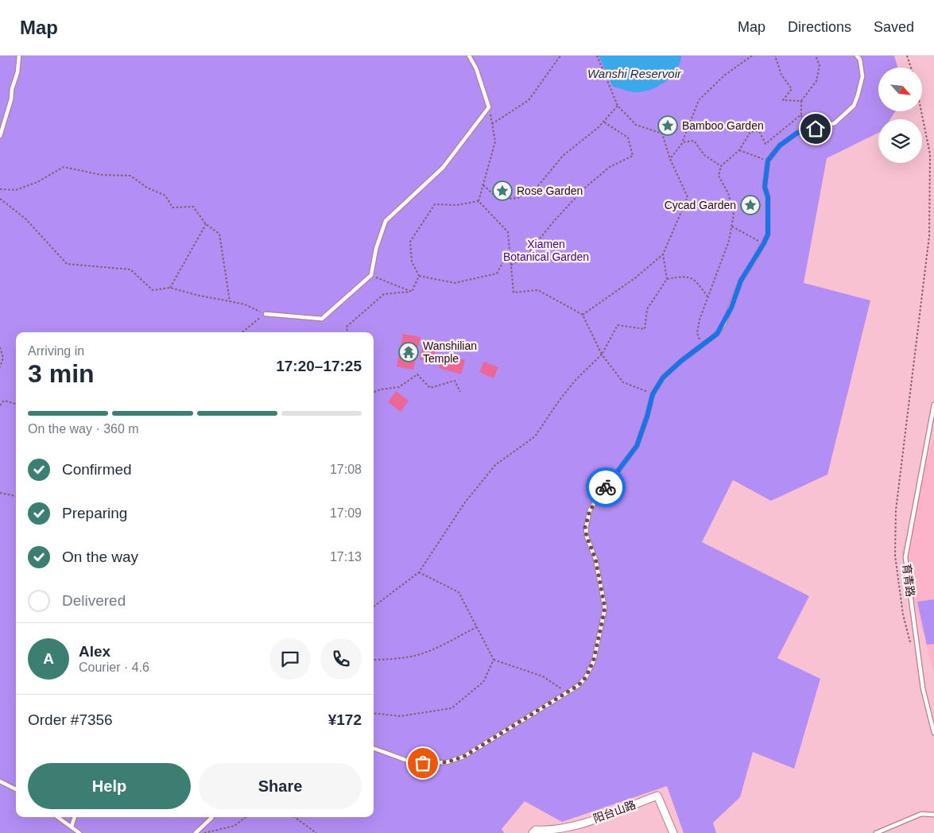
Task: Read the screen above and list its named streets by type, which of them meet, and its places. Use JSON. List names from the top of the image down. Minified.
{"streets":{"street":["阳台山路"],"lane":["育青路"]},"water":["Wanshi Reservoir"],"parks":["Xiamen Botanical Garden"],"places":{"place":["Bamboo Garden","Rose Garden","Cycad Garden"],"temple":["Wanshilian Temple"]},"north":"bottom right","page":{"header":"Map","nav":["Map","Directions","Saved"],"heading":["3 min","Arriving in","17:20–17:25"],"panel":["Alex","Courier · 4.6","Order #7356","¥172"],"bar":"On the way · 360 m","list":[["Confirmed","17:08"],["Preparing","17:09"],["On the way","17:13"],"Delivered"],"round":"A","buttons":["Help","Share"]}}
